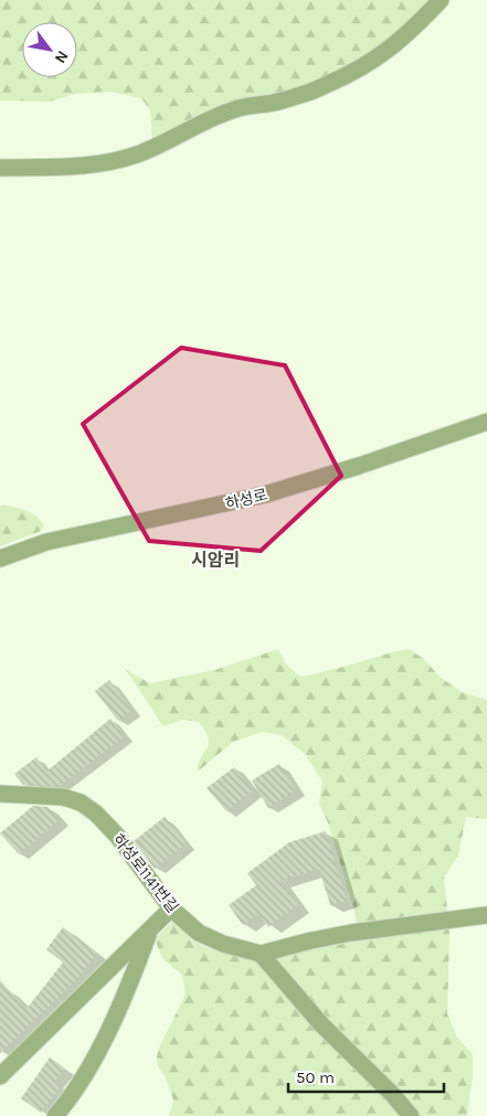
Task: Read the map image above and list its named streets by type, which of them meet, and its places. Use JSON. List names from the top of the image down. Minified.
{"streets":{"street":["하성로","하성로1141번길"]},"districts":["시암리"],"scale_bar":"50 m","north":"bottom right"}
